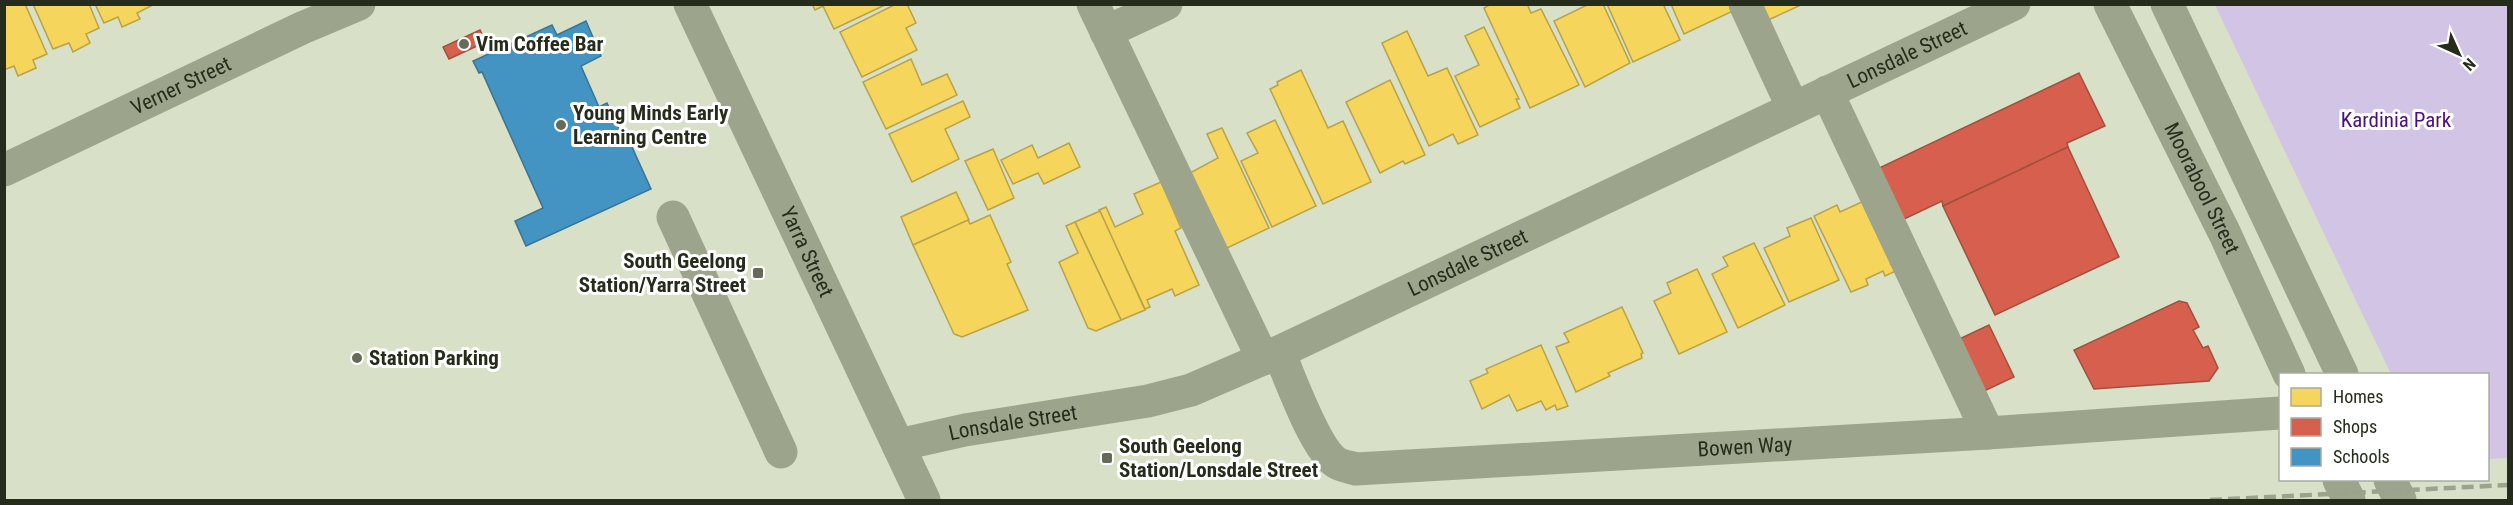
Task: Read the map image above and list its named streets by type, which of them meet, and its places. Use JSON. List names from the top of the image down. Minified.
{"streets":{"street":["Lonsdale Street","Verner Street","Moorabool Street","Yarra Street","Bowen Way"]},"crossings":[["Lonsdale Street","Yarra Street"],["Lonsdale Street","Bowen Way"]],"parks":["Kardinia Park"],"places":{"other":["Vim Coffee Bar","Young Minds Early Learning Centre","Station Parking"],"transit":["South Geelong Station/Yarra Street","South Geelong Station/Lonsdale Street"]},"legend":["Homes","Shops","Schools"],"north":"bottom right"}
